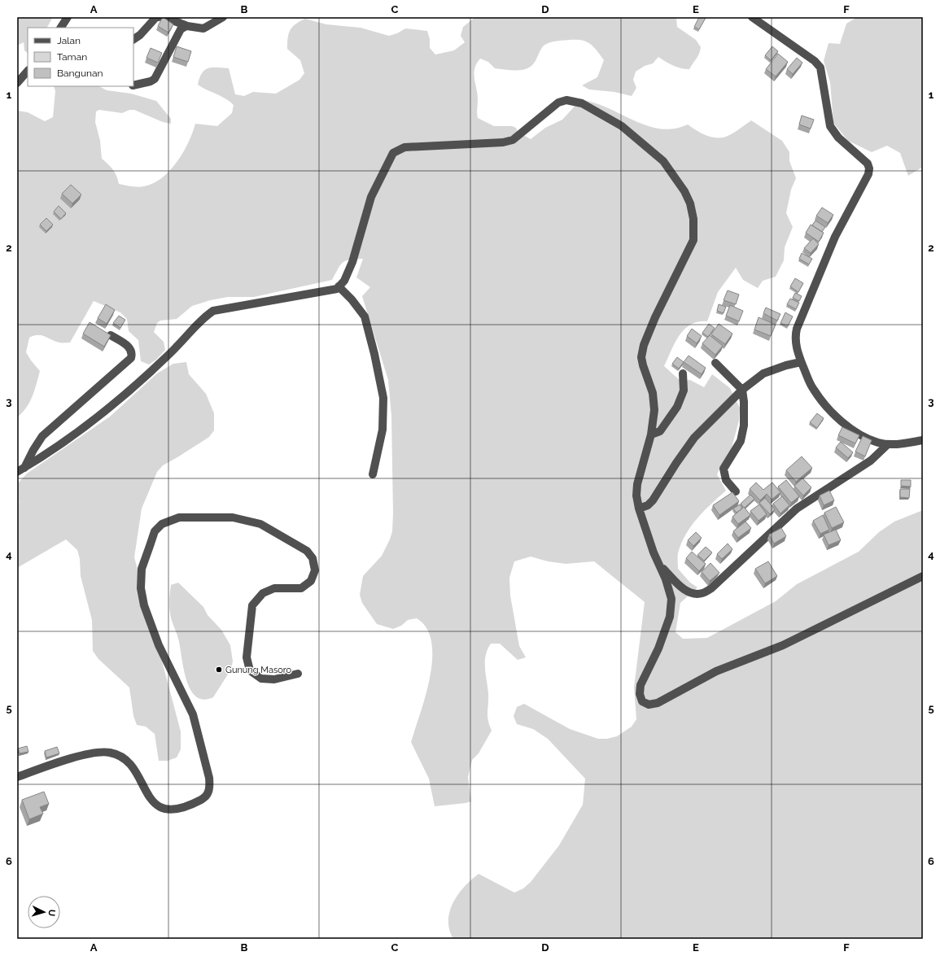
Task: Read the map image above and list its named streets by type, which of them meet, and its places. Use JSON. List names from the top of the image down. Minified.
{"places":["Gunung Masoro"],"legend":["Jalan","Taman","Bangunan"],"north":"right","grid":{"columns":["A","B","C","D","E","F"],"rows":["1","2","3","4","5","6"]}}
